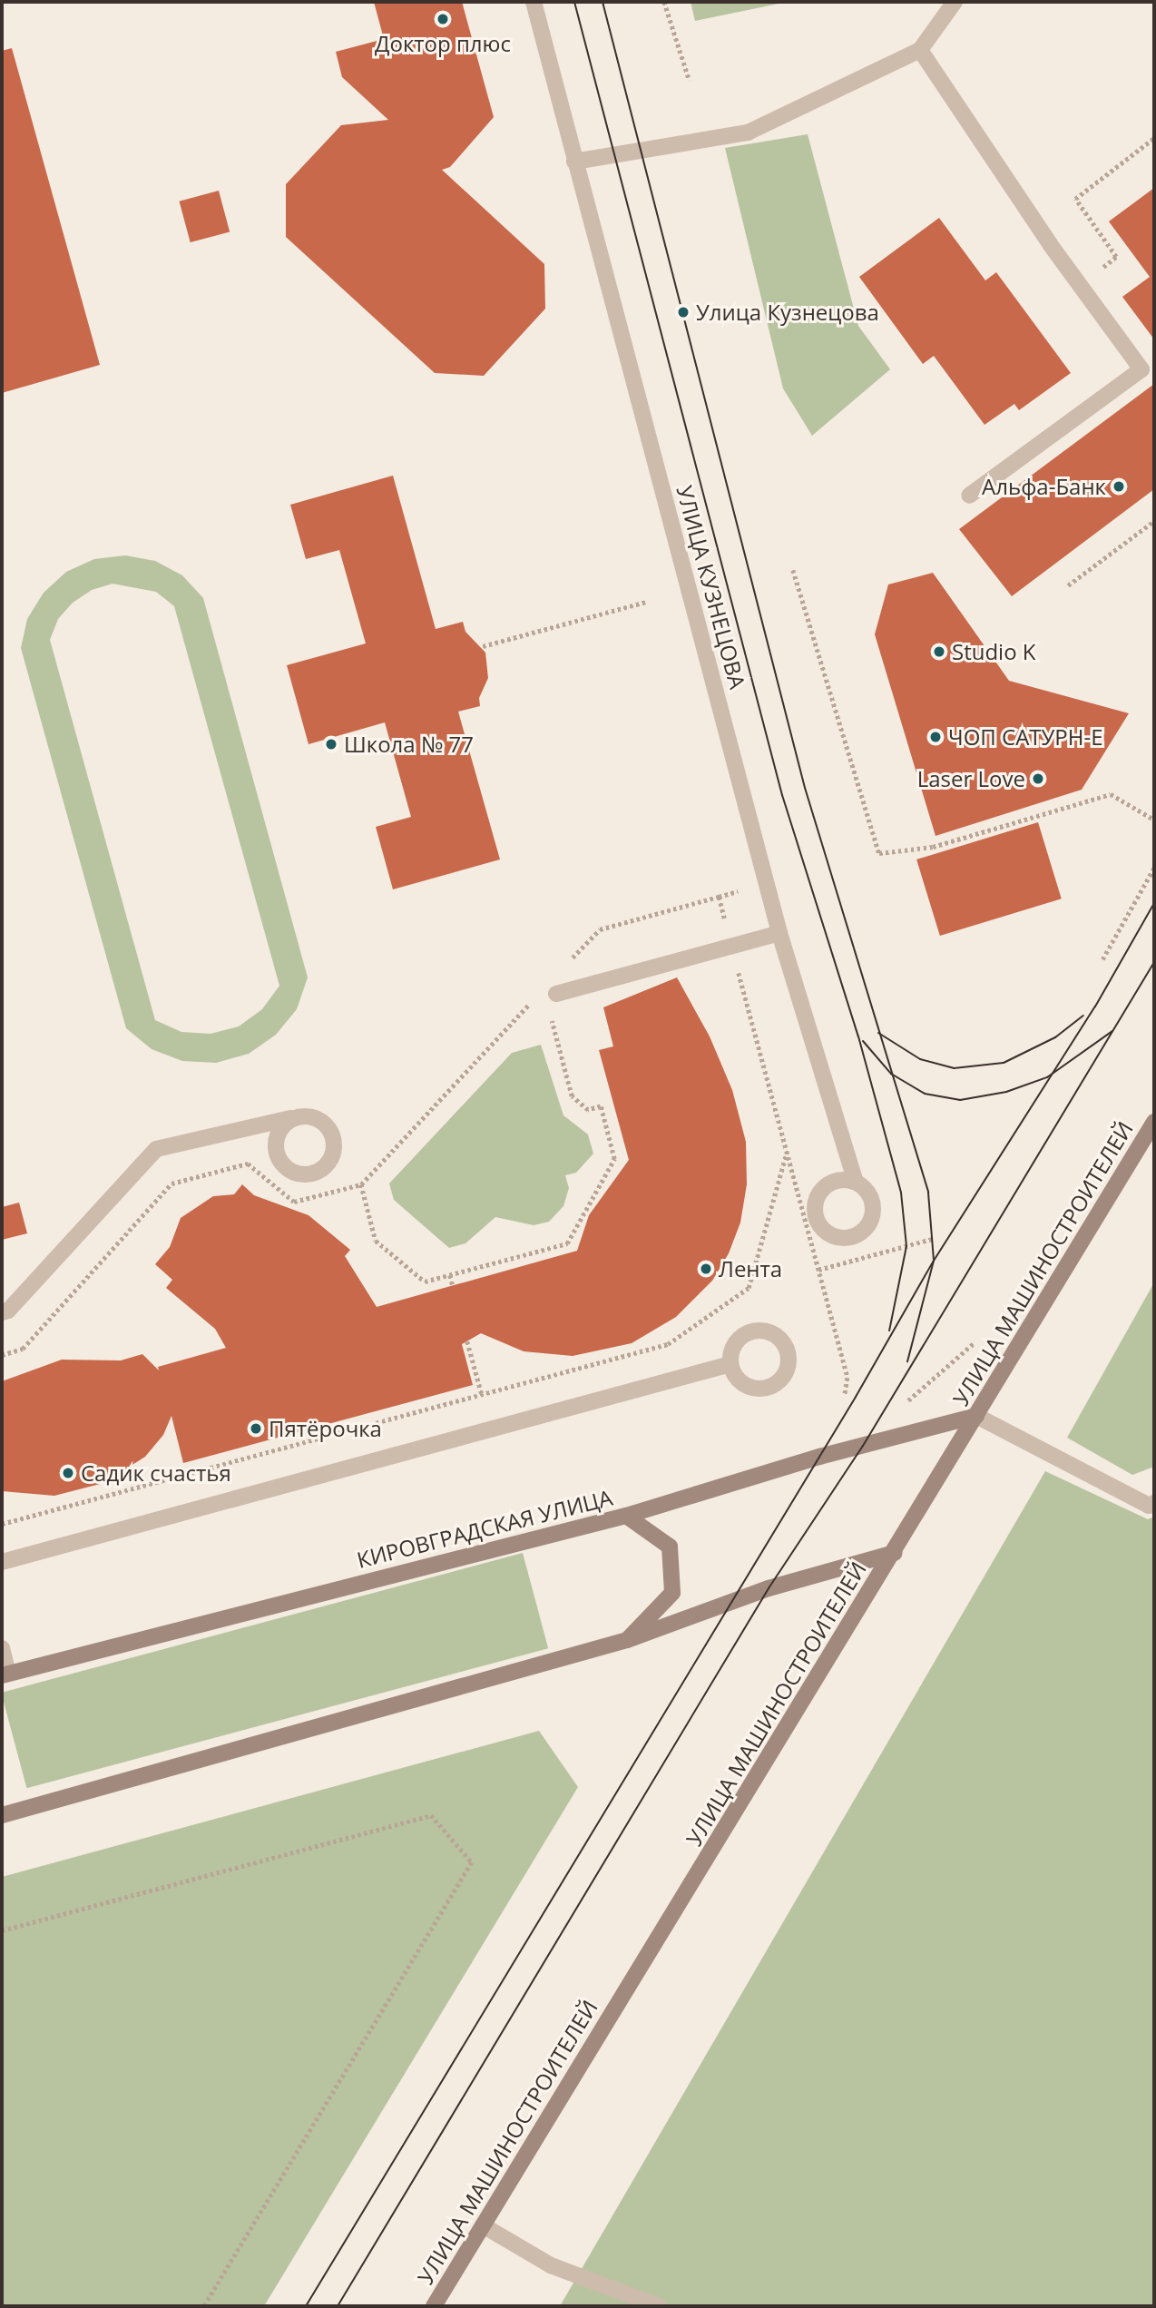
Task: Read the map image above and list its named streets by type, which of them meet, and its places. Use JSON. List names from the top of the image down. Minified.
{"streets":{"main road":["УЛИЦА МАШИНОСТРОИТЕЛЕЙ","КИРОВГРАДСКАЯ УЛИЦА"],"street":["УЛИЦА КУЗНЕЦОВА"]},"crossings":[["УЛИЦА МАШИНОСТРОИТЕЛЕЙ","КИРОВГРАДСКАЯ УЛИЦА"]],"places":["Доктор плюс","Улица Кузнецова","Альфа-Банк","Studio K","ЧОП САТУРН-Е","Школа № 77","Laser Love","Лента","Пятёрочка","Садик счастья"]}
